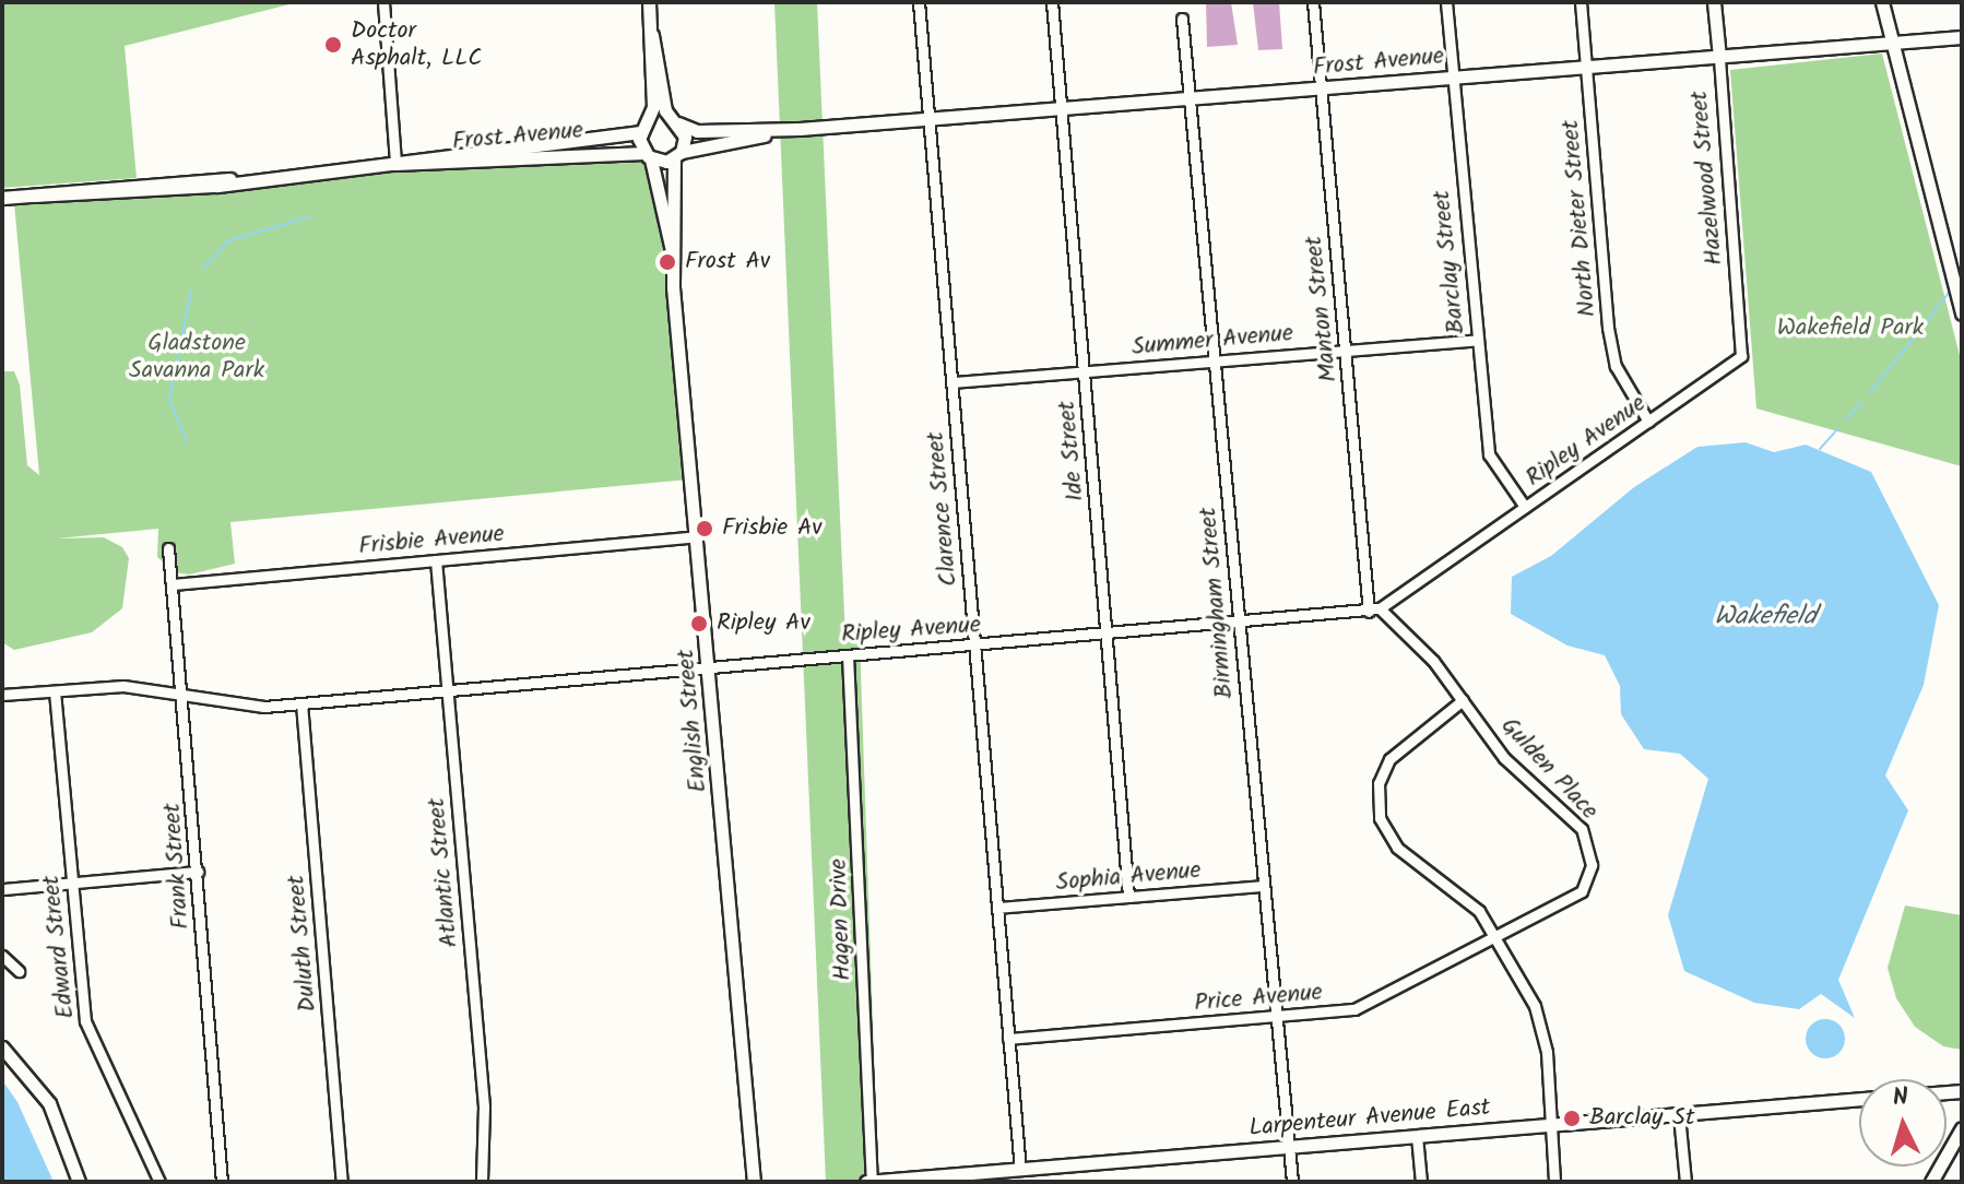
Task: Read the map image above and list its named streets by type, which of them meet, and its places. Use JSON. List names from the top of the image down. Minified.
{"streets":{"street":["Frost Avenue","Hazelwood Street","North Dieter Street","Barclay Street","Manton Street","Summer Avenue","Ripley Avenue","Ide Street","Clarence Street","Frisbie Avenue","Birmingham Street","English Street","Gulden Place","Frank Street","Atlantic Street","Sophia Avenue","Hagen Drive","Duluth Street","Edward Street","Price Avenue","Larpenteur Avenue East"]},"crossings":[["Frost Avenue","Hazelwood Street"],["Frost Avenue","North Dieter Street"],["Frost Avenue","Barclay Street"],["Frost Avenue","Manton Street"],["Frost Avenue","Ide Street"],["Frost Avenue","Clarence Street"],["Frost Avenue","Birmingham Street"],["Frost Avenue","English Street"],["Hazelwood Street","Ripley Avenue"],["North Dieter Street","Ripley Avenue"],["Barclay Street","Summer Avenue"],["Barclay Street","Ripley Avenue"],["Manton Street","Summer Avenue"],["Manton Street","Ripley Avenue"],["Manton Street","Gulden Place"],["Summer Avenue","Ide Street"],["Summer Avenue","Clarence Street"],["Summer Avenue","Birmingham Street"],["Ripley Avenue","Ide Street"],["Ripley Avenue","Clarence Street"],["Ripley Avenue","Birmingham Street"],["Ripley Avenue","English Street"],["Ripley Avenue","Gulden Place"],["Ripley Avenue","Frank Street"],["Ripley Avenue","Atlantic Street"],["Ripley Avenue","Hagen Drive"],["Ripley Avenue","Duluth Street"],["Ripley Avenue","Edward Street"],["Ide Street","Sophia Avenue"],["Clarence Street","Sophia Avenue"],["Clarence Street","Price Avenue"],["Clarence Street","Larpenteur Avenue East"],["Frisbie Avenue","English Street"],["Frisbie Avenue","Frank Street"],["Frisbie Avenue","Atlantic Street"],["Birmingham Street","Sophia Avenue"],["Birmingham Street","Price Avenue"],["Birmingham Street","Larpenteur Avenue East"],["Gulden Place","Price Avenue"],["Hagen Drive","Larpenteur Avenue East"]],"water":["Wakefield"],"parks":["Wakefield Park","Gladstone Savanna Park"],"places":["Doctor Asphalt, LLC","Frost Av","Frisbie Av","Ripley Av","Barclay St"],"north":"top"}
